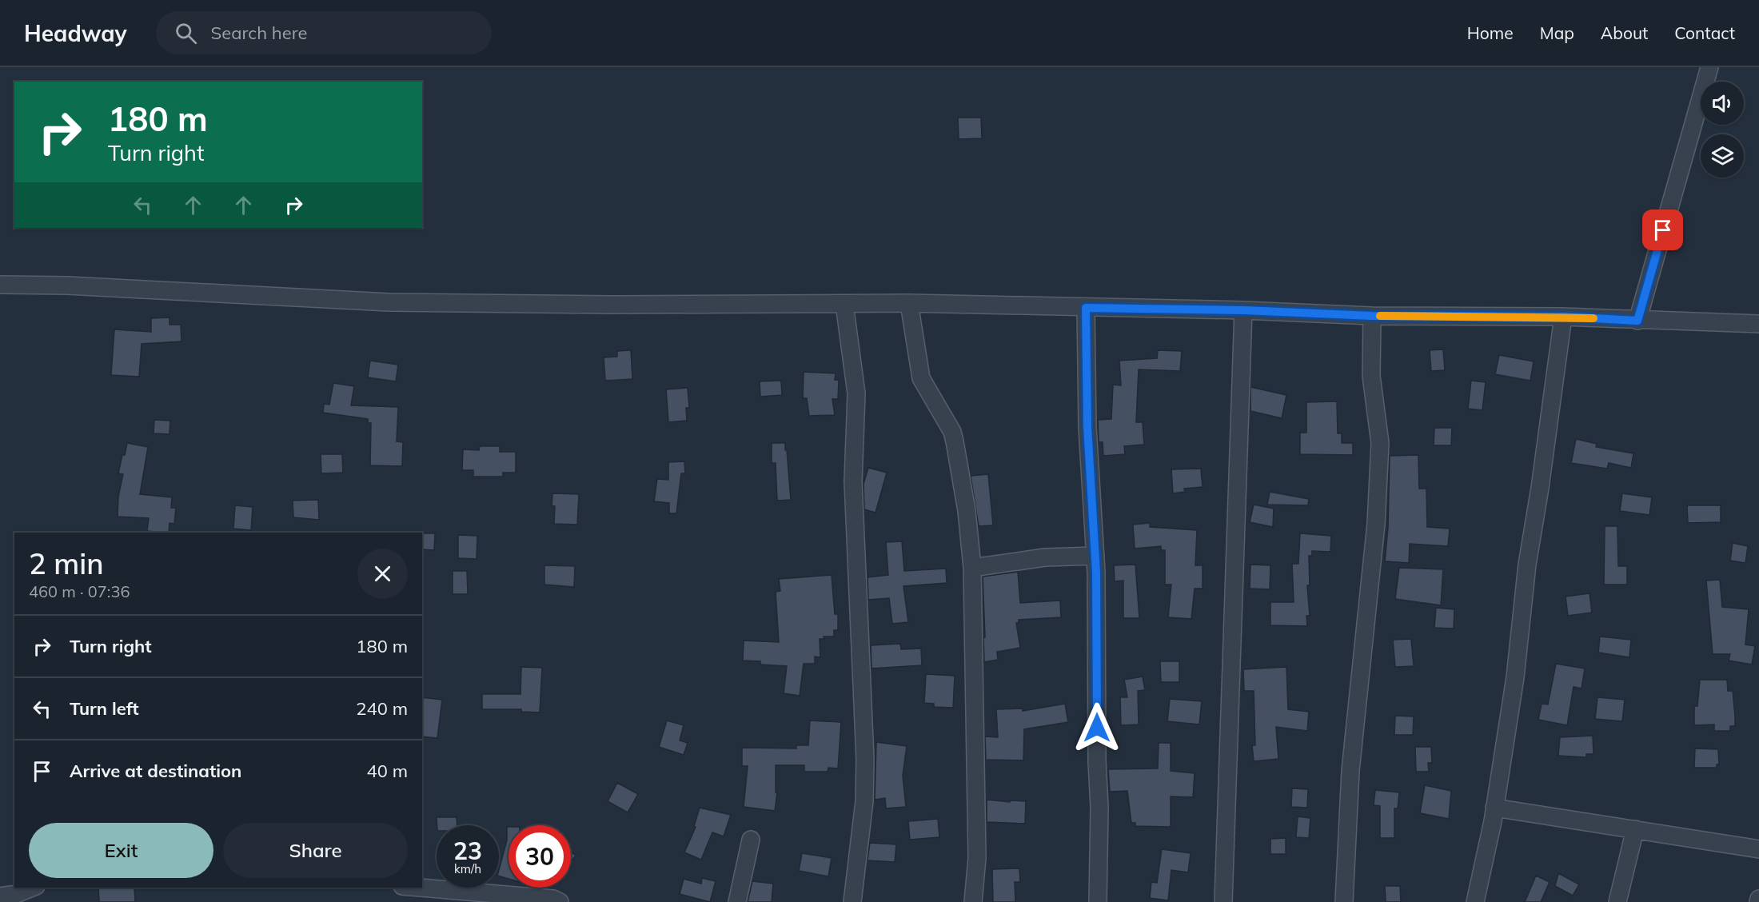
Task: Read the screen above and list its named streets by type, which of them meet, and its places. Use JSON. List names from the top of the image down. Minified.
{"page":{"header":"Headway","search":"Search here","nav":["Home","Map","About","Contact"],"turn":["180 m","Turn right"],"heading":["2 min","460 m · 07:36"],"list":[{"name":"Turn right","value":"180 m"},{"name":"Turn left","value":"240 m"},{"name":"Arrive at destination","value":"40 m"}],"buttons":["Exit","Share"],"speed":"23 km/h","limit":"30"}}
